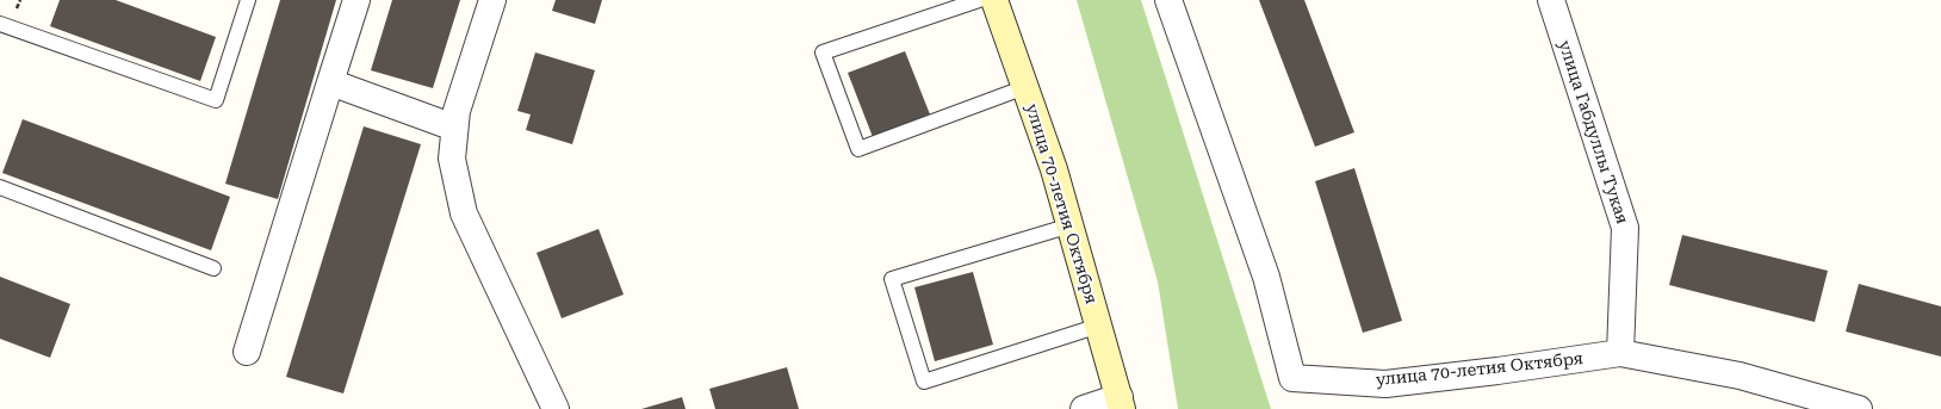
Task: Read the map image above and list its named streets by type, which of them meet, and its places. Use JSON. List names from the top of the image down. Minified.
{"streets":{"main road":["улица 70-летия Октября"],"street":["улица Габдуллы Тукая"]},"crossings":[["улица Габдуллы Тукая","улица 70-летия Октября"]]}
